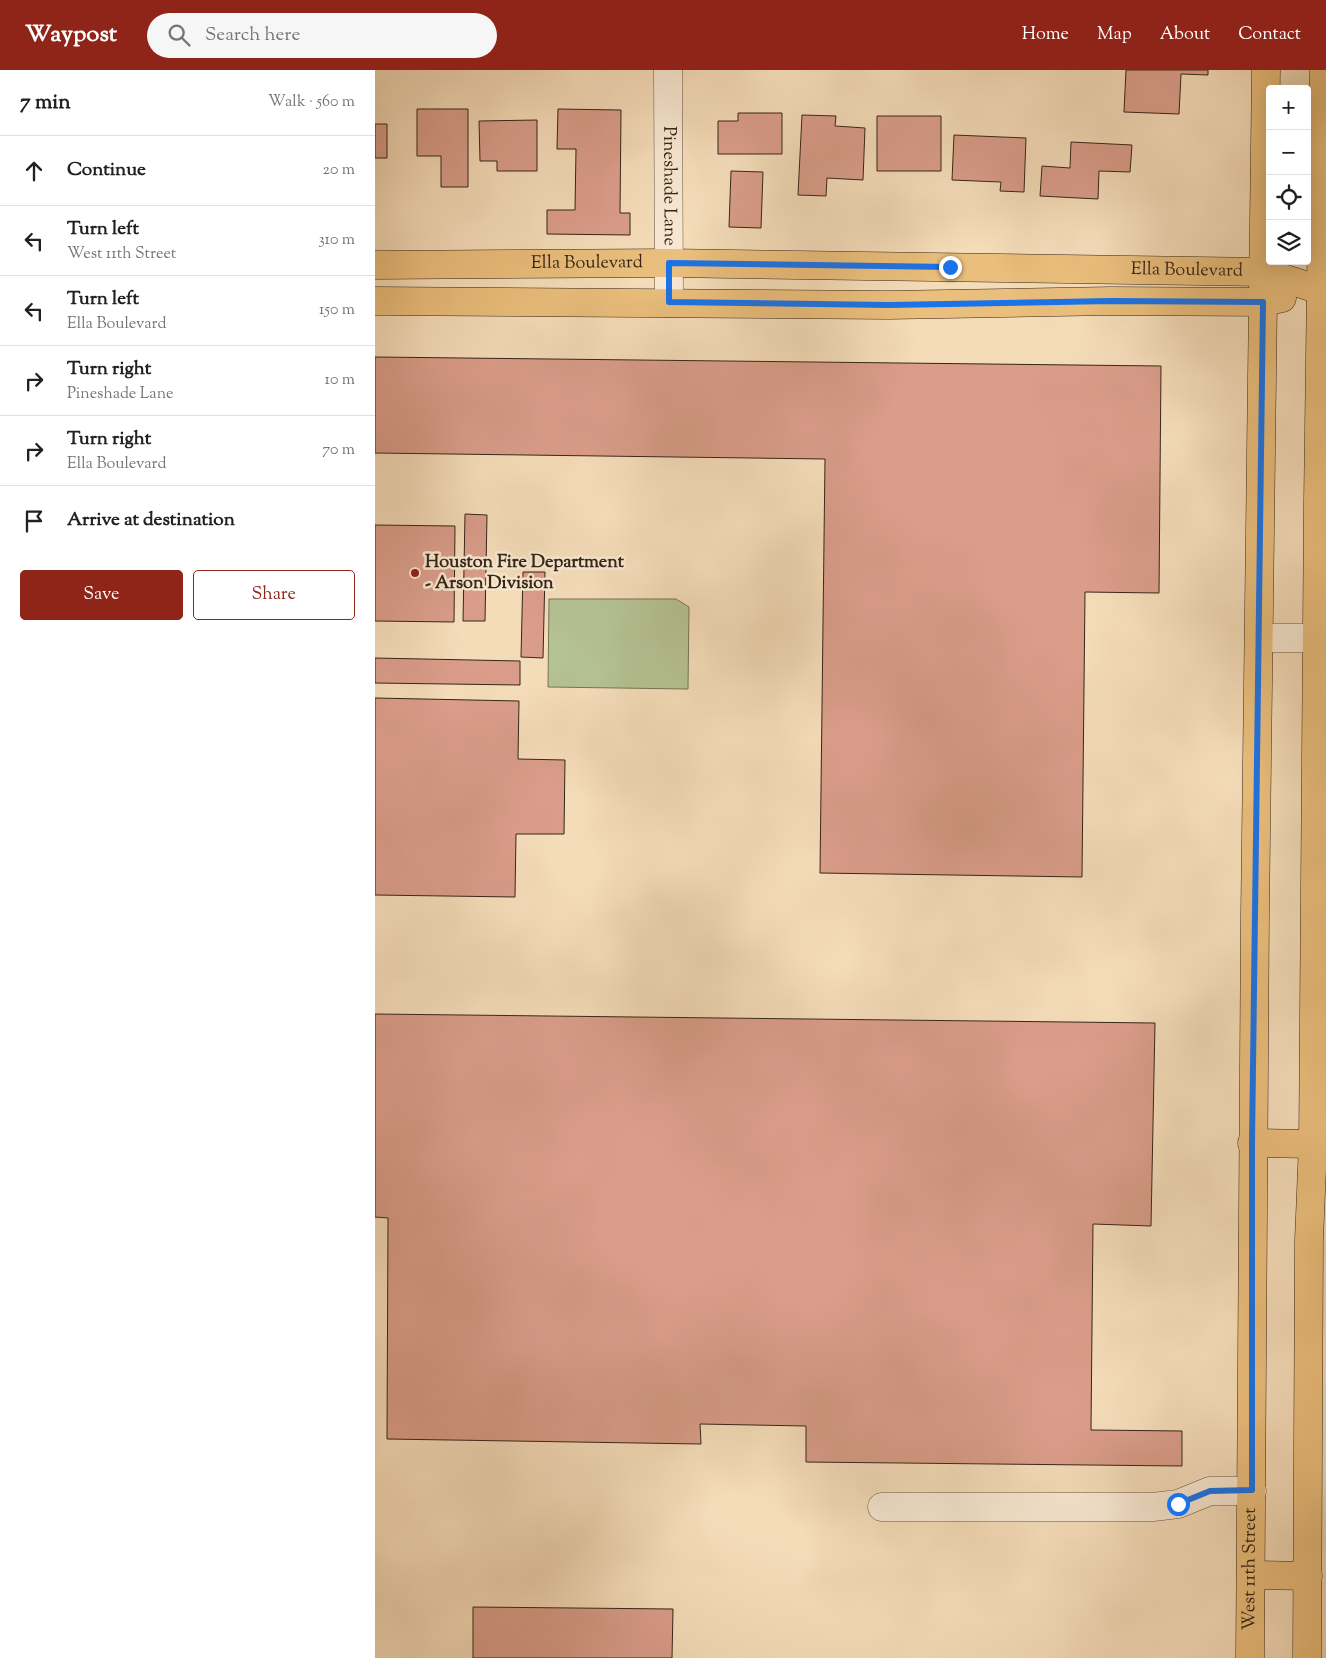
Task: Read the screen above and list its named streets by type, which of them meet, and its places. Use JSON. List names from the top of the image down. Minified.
{"streets":{"main road":["Ella Boulevard","West 11th Street"],"street":["Pineshade Lane"]},"crossings":[["Pineshade Lane","Ella Boulevard"],["Ella Boulevard","West 11th Street"]],"places":["Houston Fire Department - Arson Division"],"page":{"header":"Waypost","search":"Search here","nav":["Home","Map","About","Contact"],"heading":["7 min","Walk · 560 m"],"map_buttons":["+","−"],"list":[["Continue","20 m"],["Turn left","West 11th Street","310 m"],["Turn left","Ella Boulevard","150 m"],["Turn right","Pineshade Lane","10 m"],["Turn right","Ella Boulevard","70 m"],"Arrive at destination"],"buttons":["Save","Share"]}}
